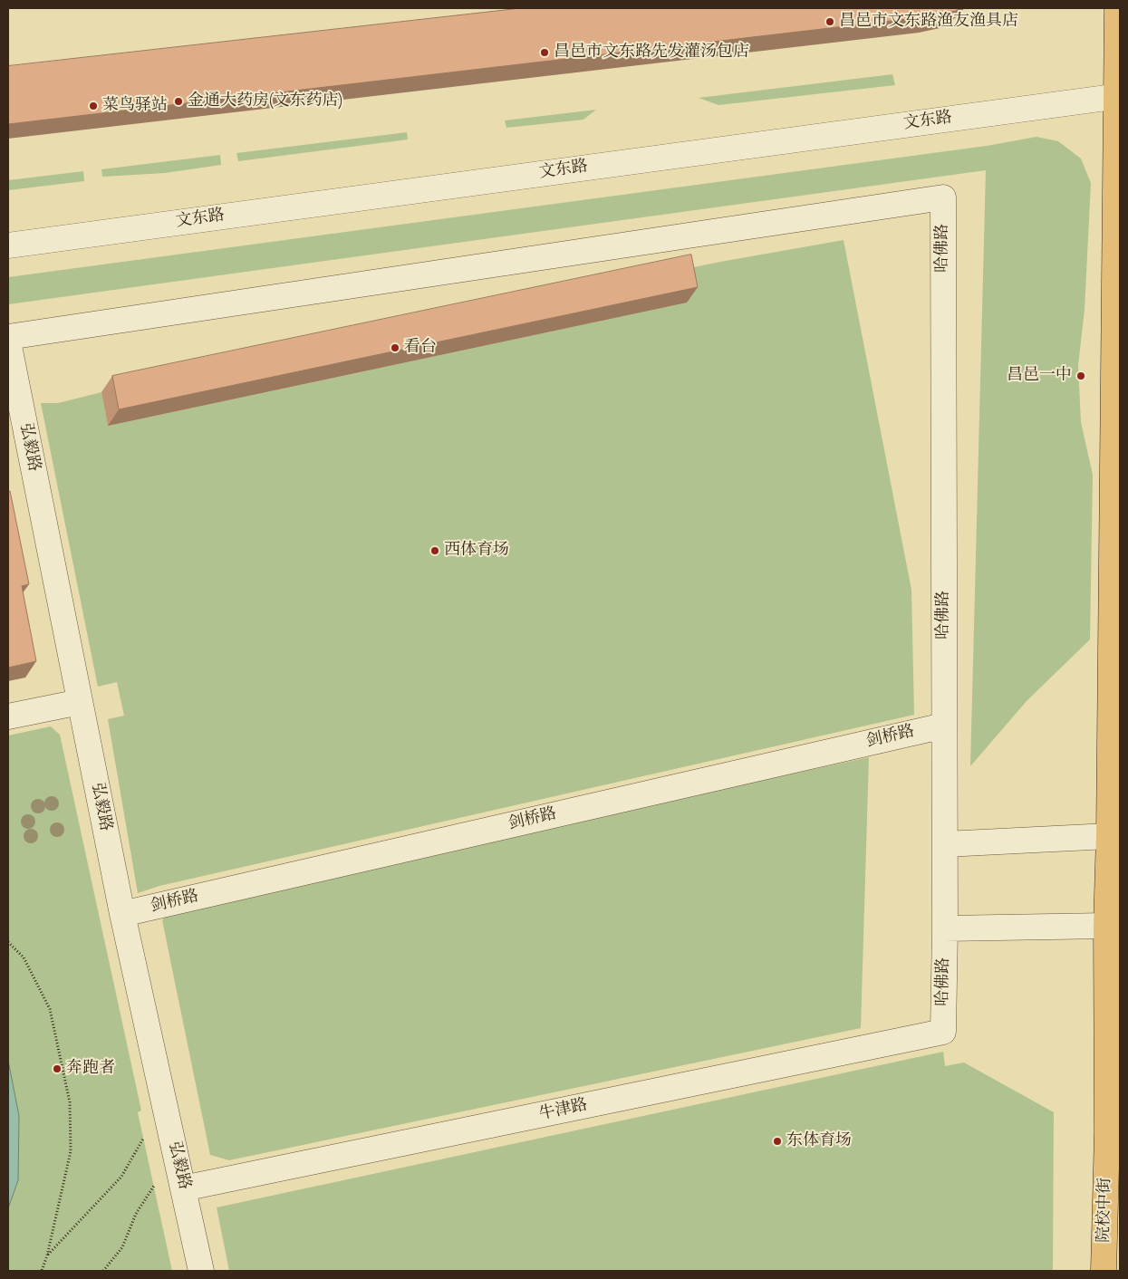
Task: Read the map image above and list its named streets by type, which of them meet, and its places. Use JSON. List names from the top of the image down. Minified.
{"streets":{"main road":["院校中街"],"street":["文东路","哈佛路","弘毅路","剑桥路","牛津路"]},"crossings":[["文东路","院校中街"],["哈佛路","剑桥路"],["哈佛路","牛津路"],["弘毅路","剑桥路"],["弘毅路","牛津路"]],"places":["昌邑市文东路渔友渔具店","昌邑市文东路先发灌汤包店","金通大药房(文东药店)","菜鸟驿站","看台","昌邑一中","西体育场","奔跑者","东体育场"]}
